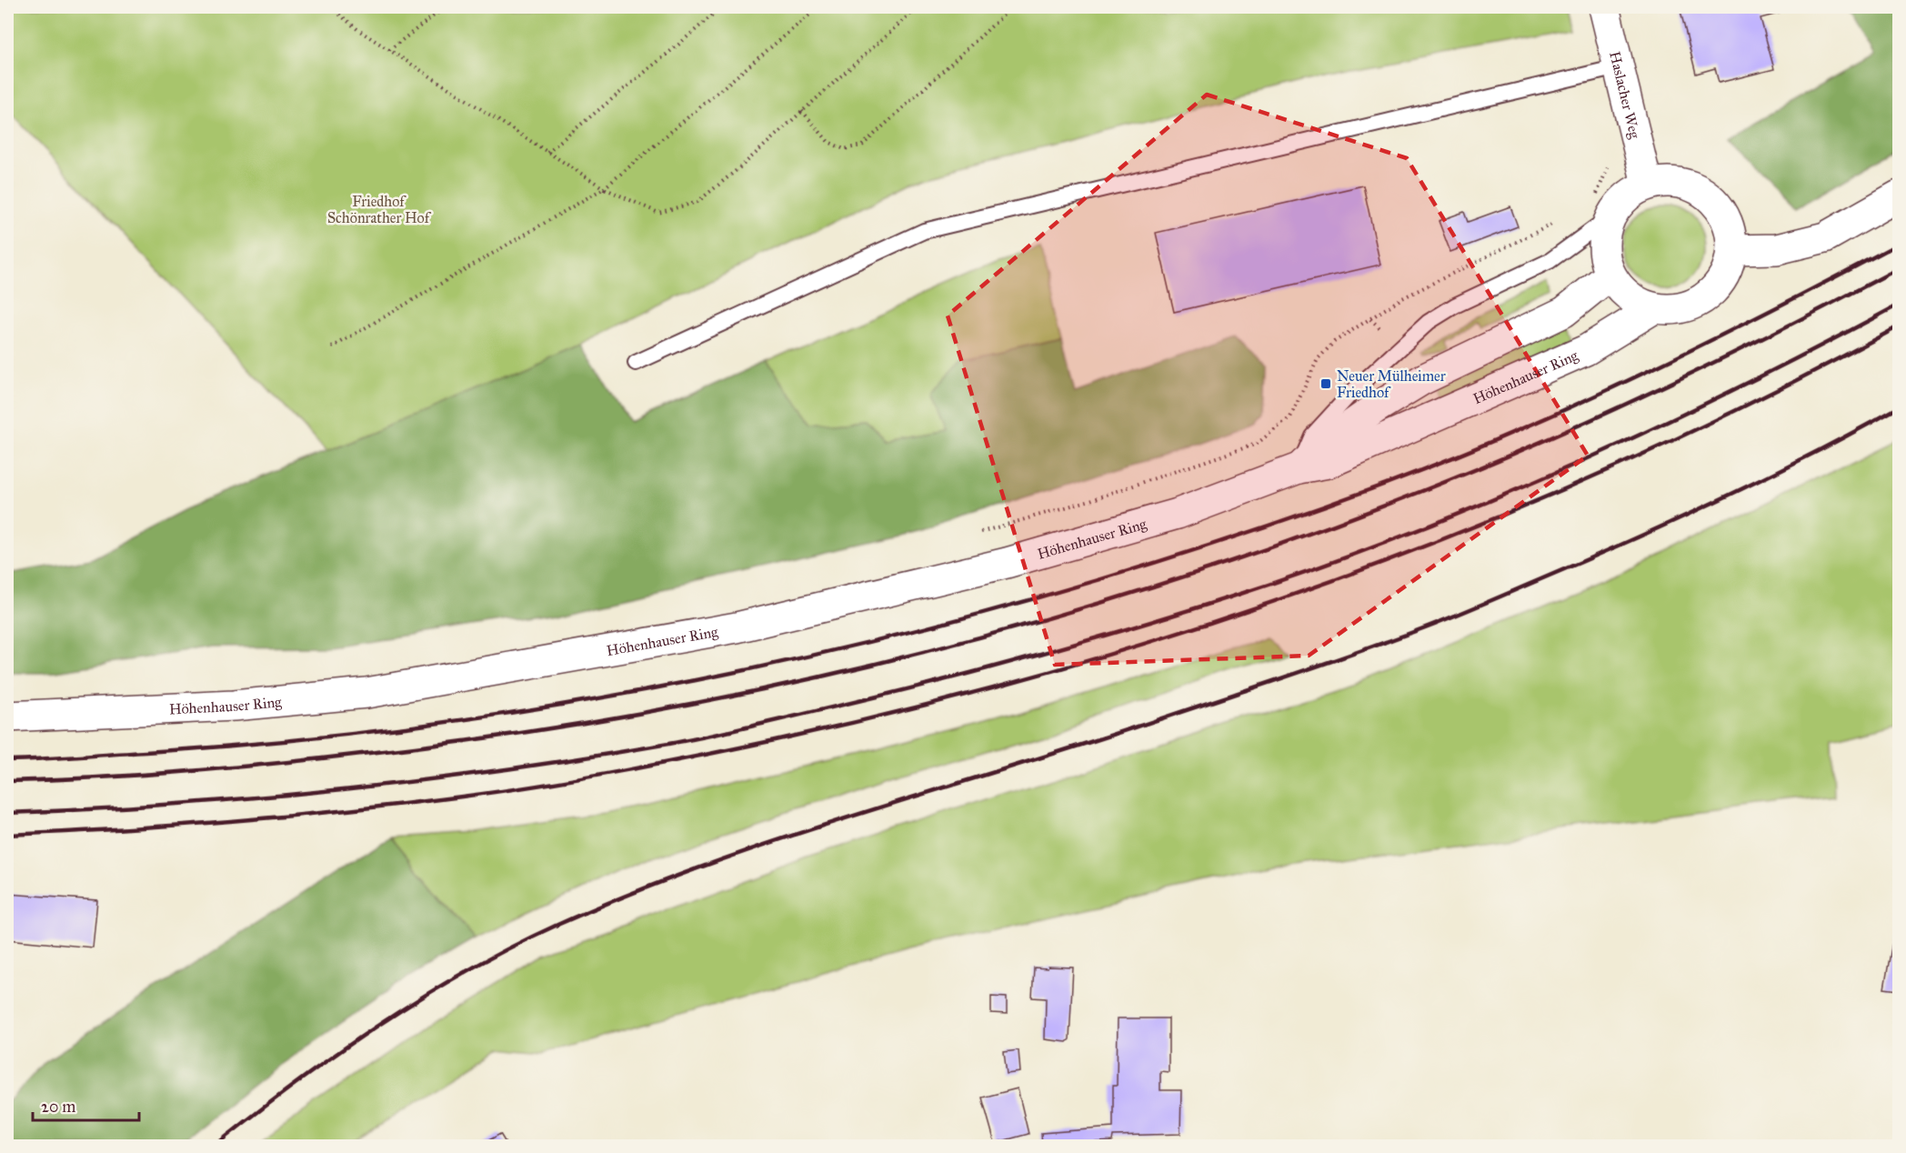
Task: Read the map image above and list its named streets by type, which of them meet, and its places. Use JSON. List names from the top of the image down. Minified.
{"streets":{"street":["Haslacher Weg","Höhenhauser Ring"]},"crossings":[["Haslacher Weg","Höhenhauser Ring"]],"parks":["Friedhof Schönrather Hof"],"places":{"transit":["Neuer Mülheimer Friedhof"]},"scale_bar":"20 m"}
